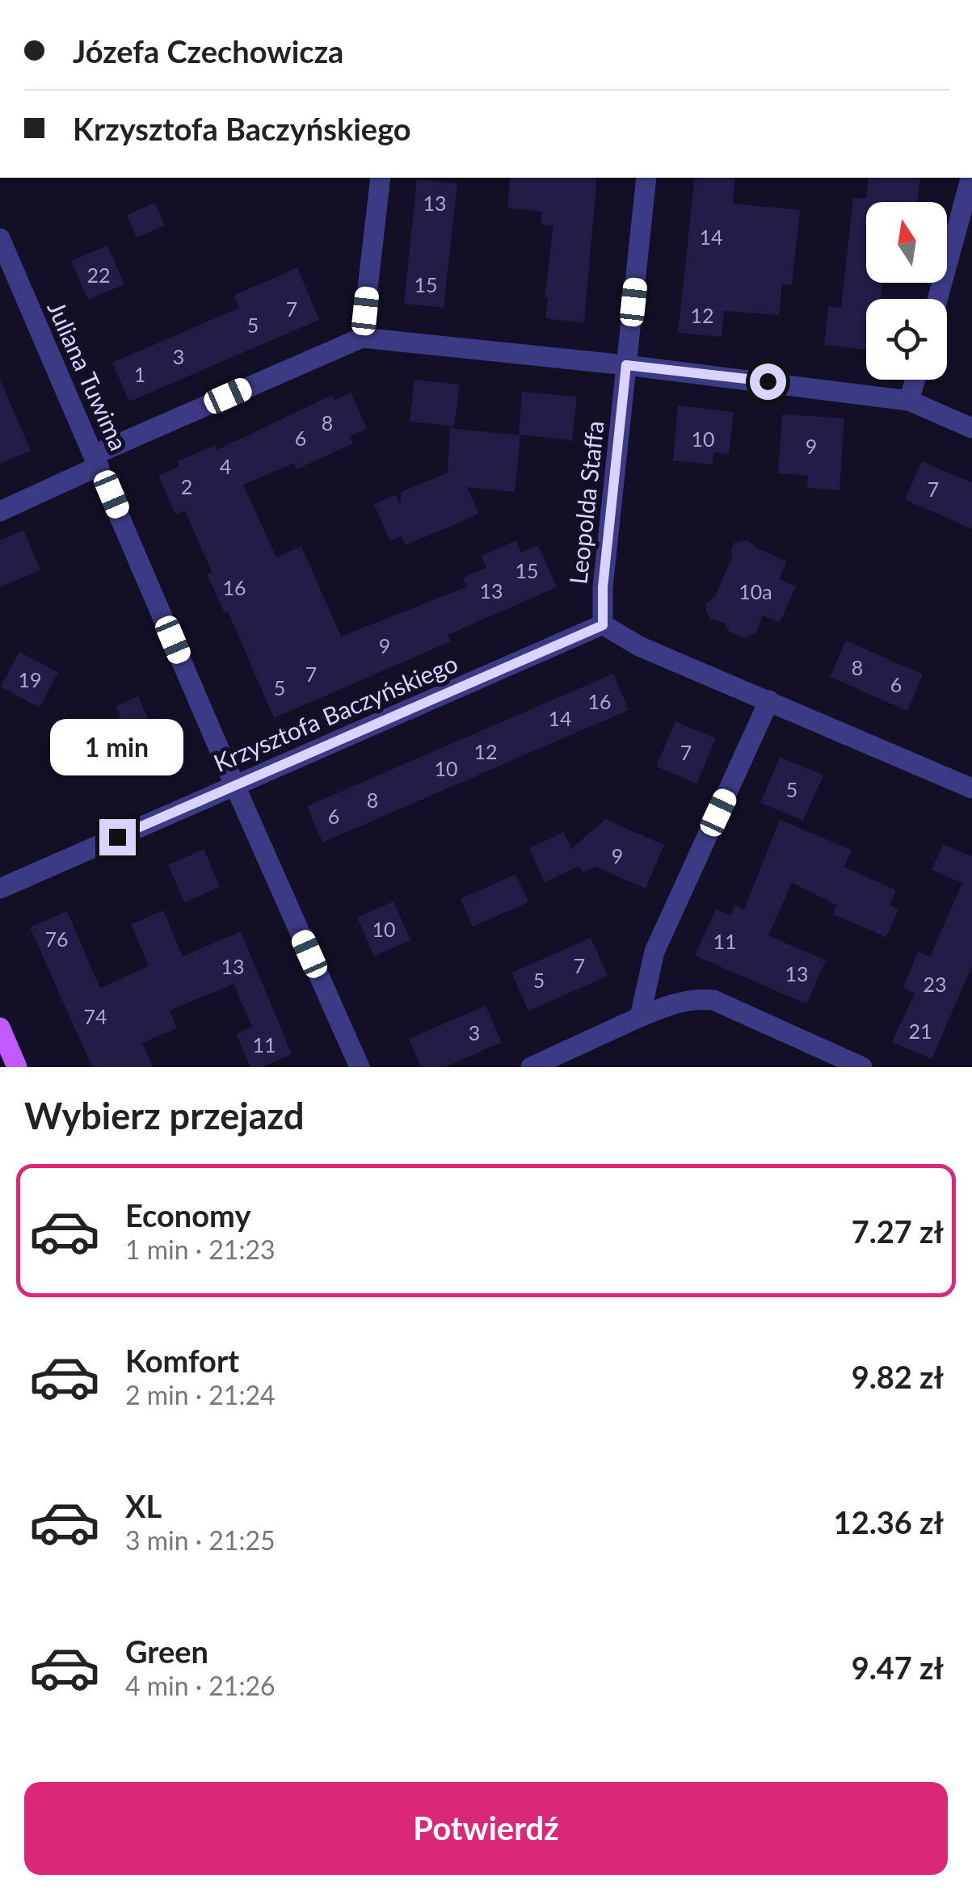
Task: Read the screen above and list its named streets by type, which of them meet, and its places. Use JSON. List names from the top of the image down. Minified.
{"streets":{"street":["Juliana Tuwima","Leopolda Staffa","Krzysztofa Baczyńskiego"]},"crossings":[["Juliana Tuwima","Krzysztofa Baczyńskiego"],["Leopolda Staffa","Krzysztofa Baczyńskiego"]],"house_numbers":["13","14","22","15","7","12","5","3","1","8","6","10","9","4","2","7","15","16","13","10a","9","8","7","19","6","5","16","14","12","7","10","5","8","6","9","10","76","11","7","13","13","5","23","74","21","3","11"],"north":"top","page":{"banner":["Józefa Czechowicza","Krzysztofa Baczyńskiego"],"bubble":"1 min","heading":"Wybierz przejazd","list":[{"name":"Economy","note":"1 min · 21:23","value":"7.27 zł"},{"name":"Komfort","note":"2 min · 21:24","value":"9.82 zł"},{"name":"XL","note":"3 min · 21:25","value":"12.36 zł"},{"name":"Green","note":"4 min · 21:26","value":"9.47 zł"}],"buttons":"Potwierdź"}}
